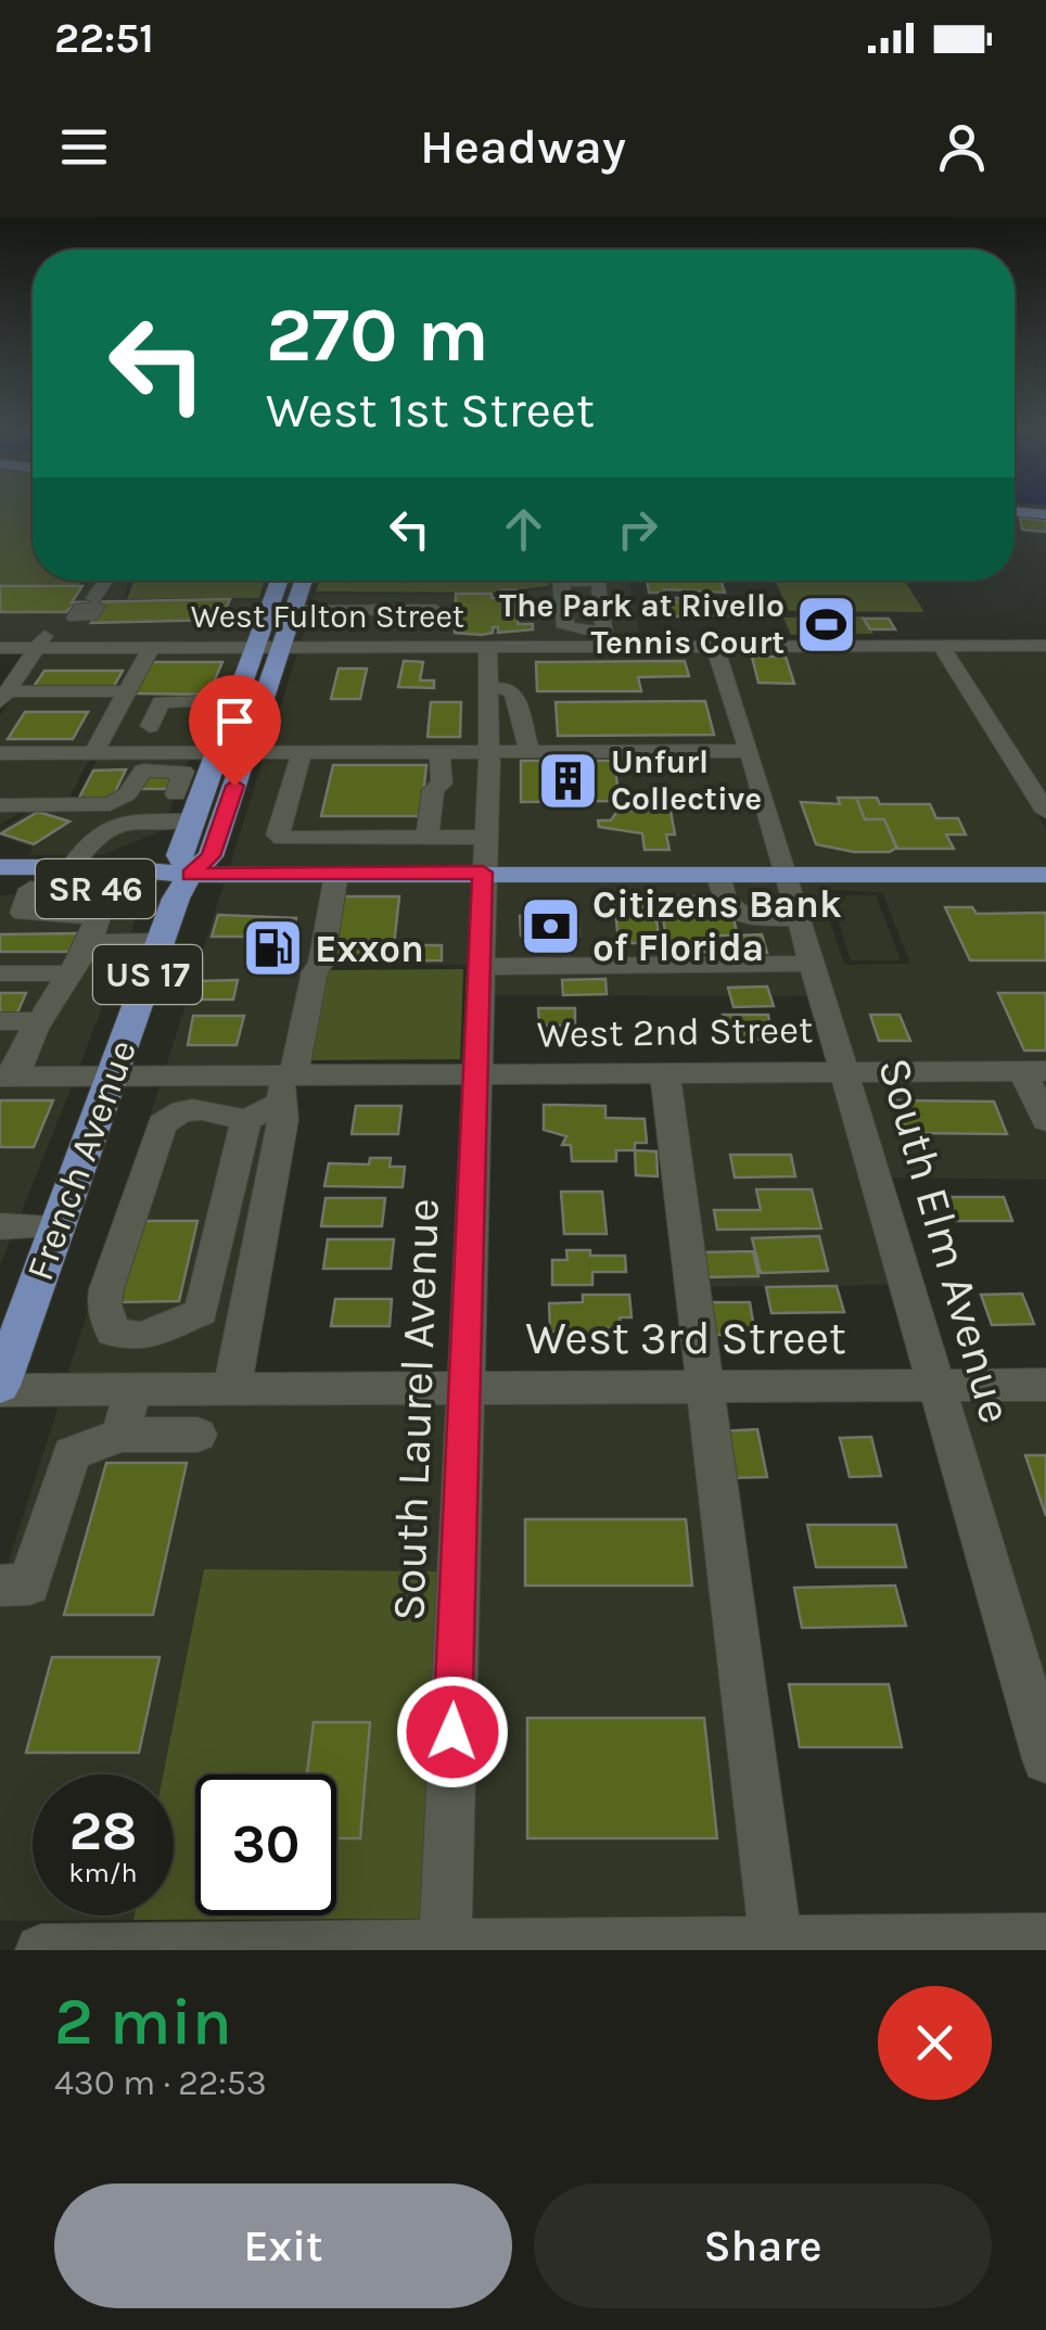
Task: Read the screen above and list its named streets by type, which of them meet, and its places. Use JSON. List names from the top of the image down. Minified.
{"streets":{"main road":["SR 46","US 17","French Avenue"],"street":["West Fulton Street","West 2nd Street","South Elm Avenue","West 3rd Street","South Laurel Avenue"]},"crossings":[["West Fulton Street","South Elm Avenue"],["West Fulton Street","South Laurel Avenue"],["SR 46","French Avenue"],["West 2nd Street","French Avenue"],["West 2nd Street","South Elm Avenue"],["West 2nd Street","South Laurel Avenue"],["French Avenue","West 3rd Street"],["South Elm Avenue","West 3rd Street"],["West 3rd Street","South Laurel Avenue"]],"places":{"sports":["The Park at Rivello Tennis Court"],"building":["Unfurl Collective"],"bank":["Citizens Bank of Florida"],"fuel station":["Exxon"]},"page":{"status":"22:51","header":"Headway","turn":["270 m","West 1st Street"],"speed":"28 km/h","limit":"30","heading":["2 min","430 m · 22:53"],"buttons":["Exit","Share"]}}
